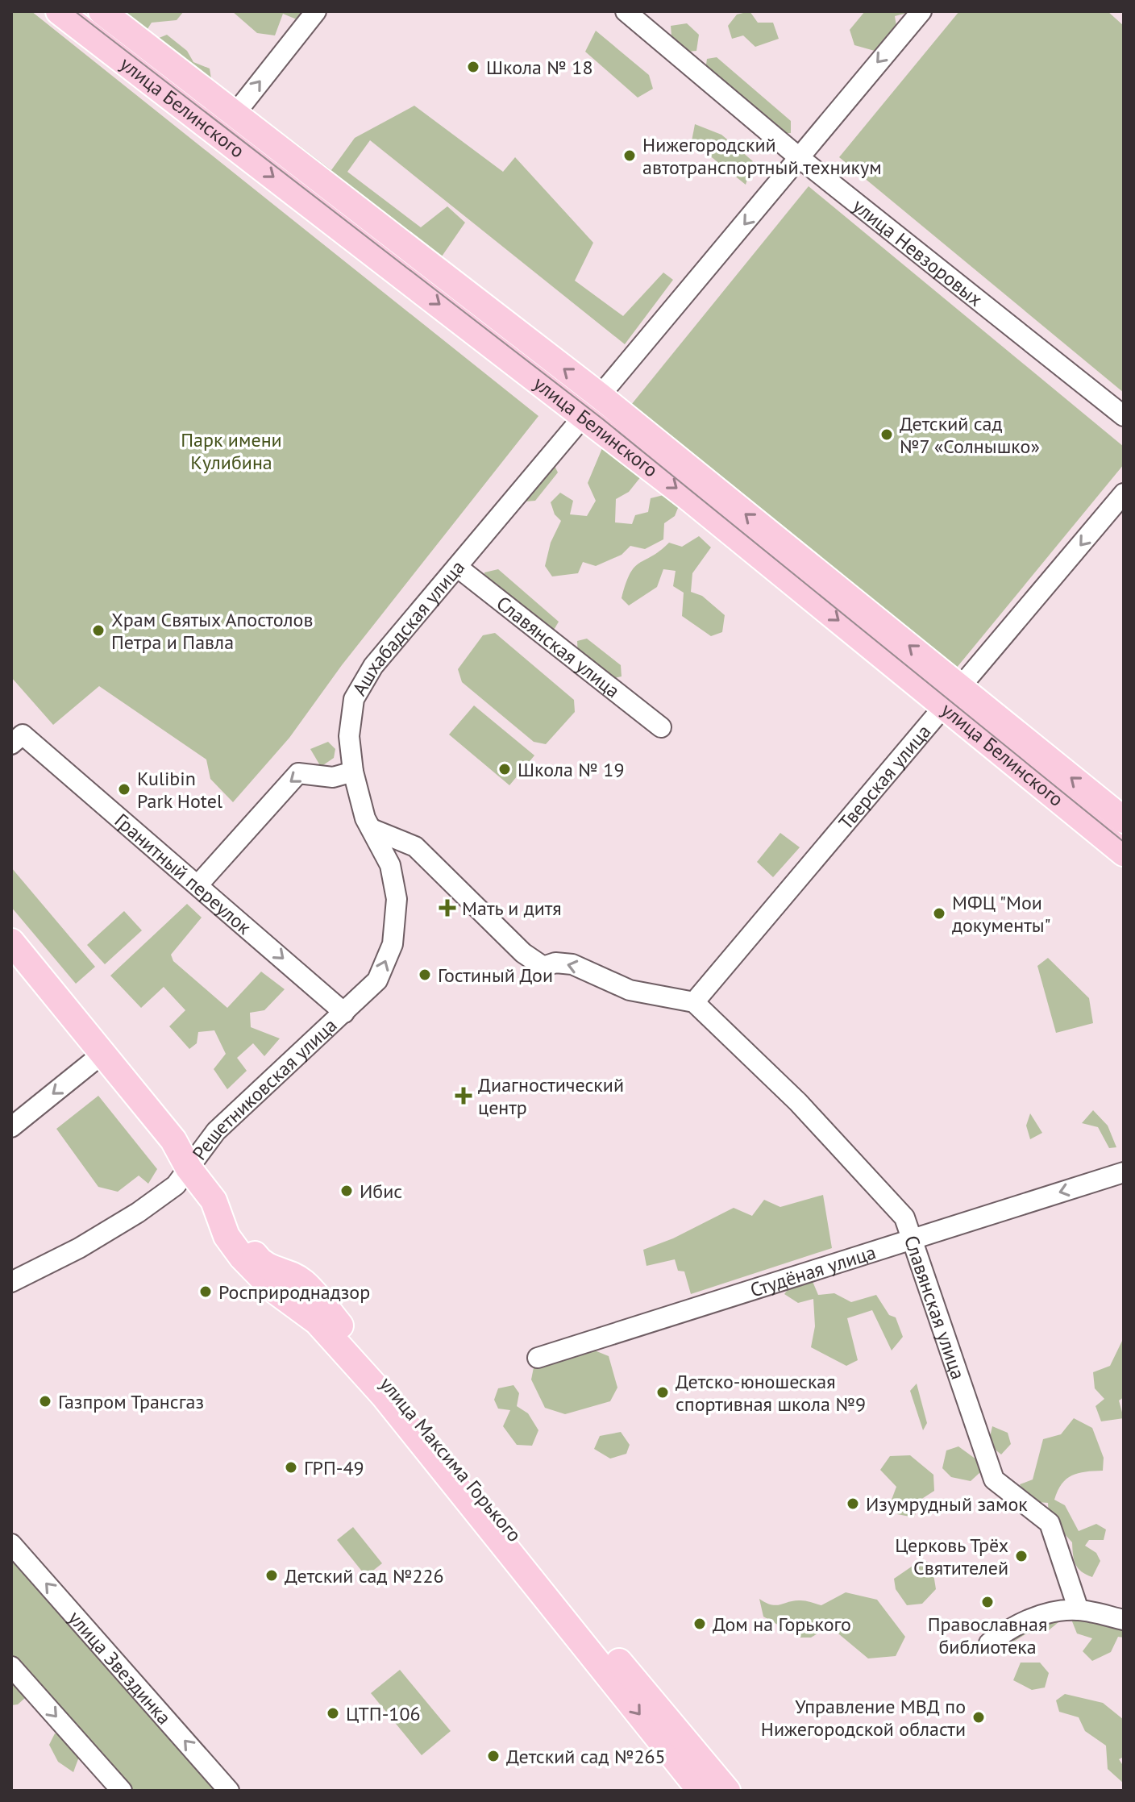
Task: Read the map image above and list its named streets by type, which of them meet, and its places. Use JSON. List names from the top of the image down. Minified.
{"streets":{"main road":["улица Белинского","улица Максима Горького"],"street":["улица Невзоровых","Ашхабадская улица","Славянская улица","Тверская улица","Гранитный переулок","Решетниковская улица","Студёная улица","улица Звездинка"]},"crossings":[["улица Белинского","Ашхабадская улица"],["улица Белинского","Тверская улица"],["Ашхабадская улица","Славянская улица"],["Ашхабадская улица","Гранитный переулок"],["Ашхабадская улица","Решетниковская улица"],["Славянская улица","Тверская улица"],["Славянская улица","Студёная улица"],["Гранитный переулок","Решетниковская улица"],["Решетниковская улица","улица Максима Горького"]],"one_way":["Тверская улица","Студёная улица"],"parks":["Парк имени Кулибина"],"places":{"other":["Школа № 18","Нижегородский автотранспортный техникум","Детский сад №7 «Солнышко»","Храм Святых Апостолов Петра и Павла","Школа № 19","Kulibin Park Hotel","МФЦ \"Мои документы\"","Гостиный Дои","Ибис","Росприроднадзор","Детско-юношеская спортивная школа №9","Газпром Трансгаз","ГРП-49","Изумрудный замок","Церковь Трёх Святителей","Детский сад №226","Православная библиотека","Дом на Горького","ЦТП-106","Управление МВД по Нижегородской области","Детский сад №265"],"health":["Мать и дитя","Диагностический центр"]}}
